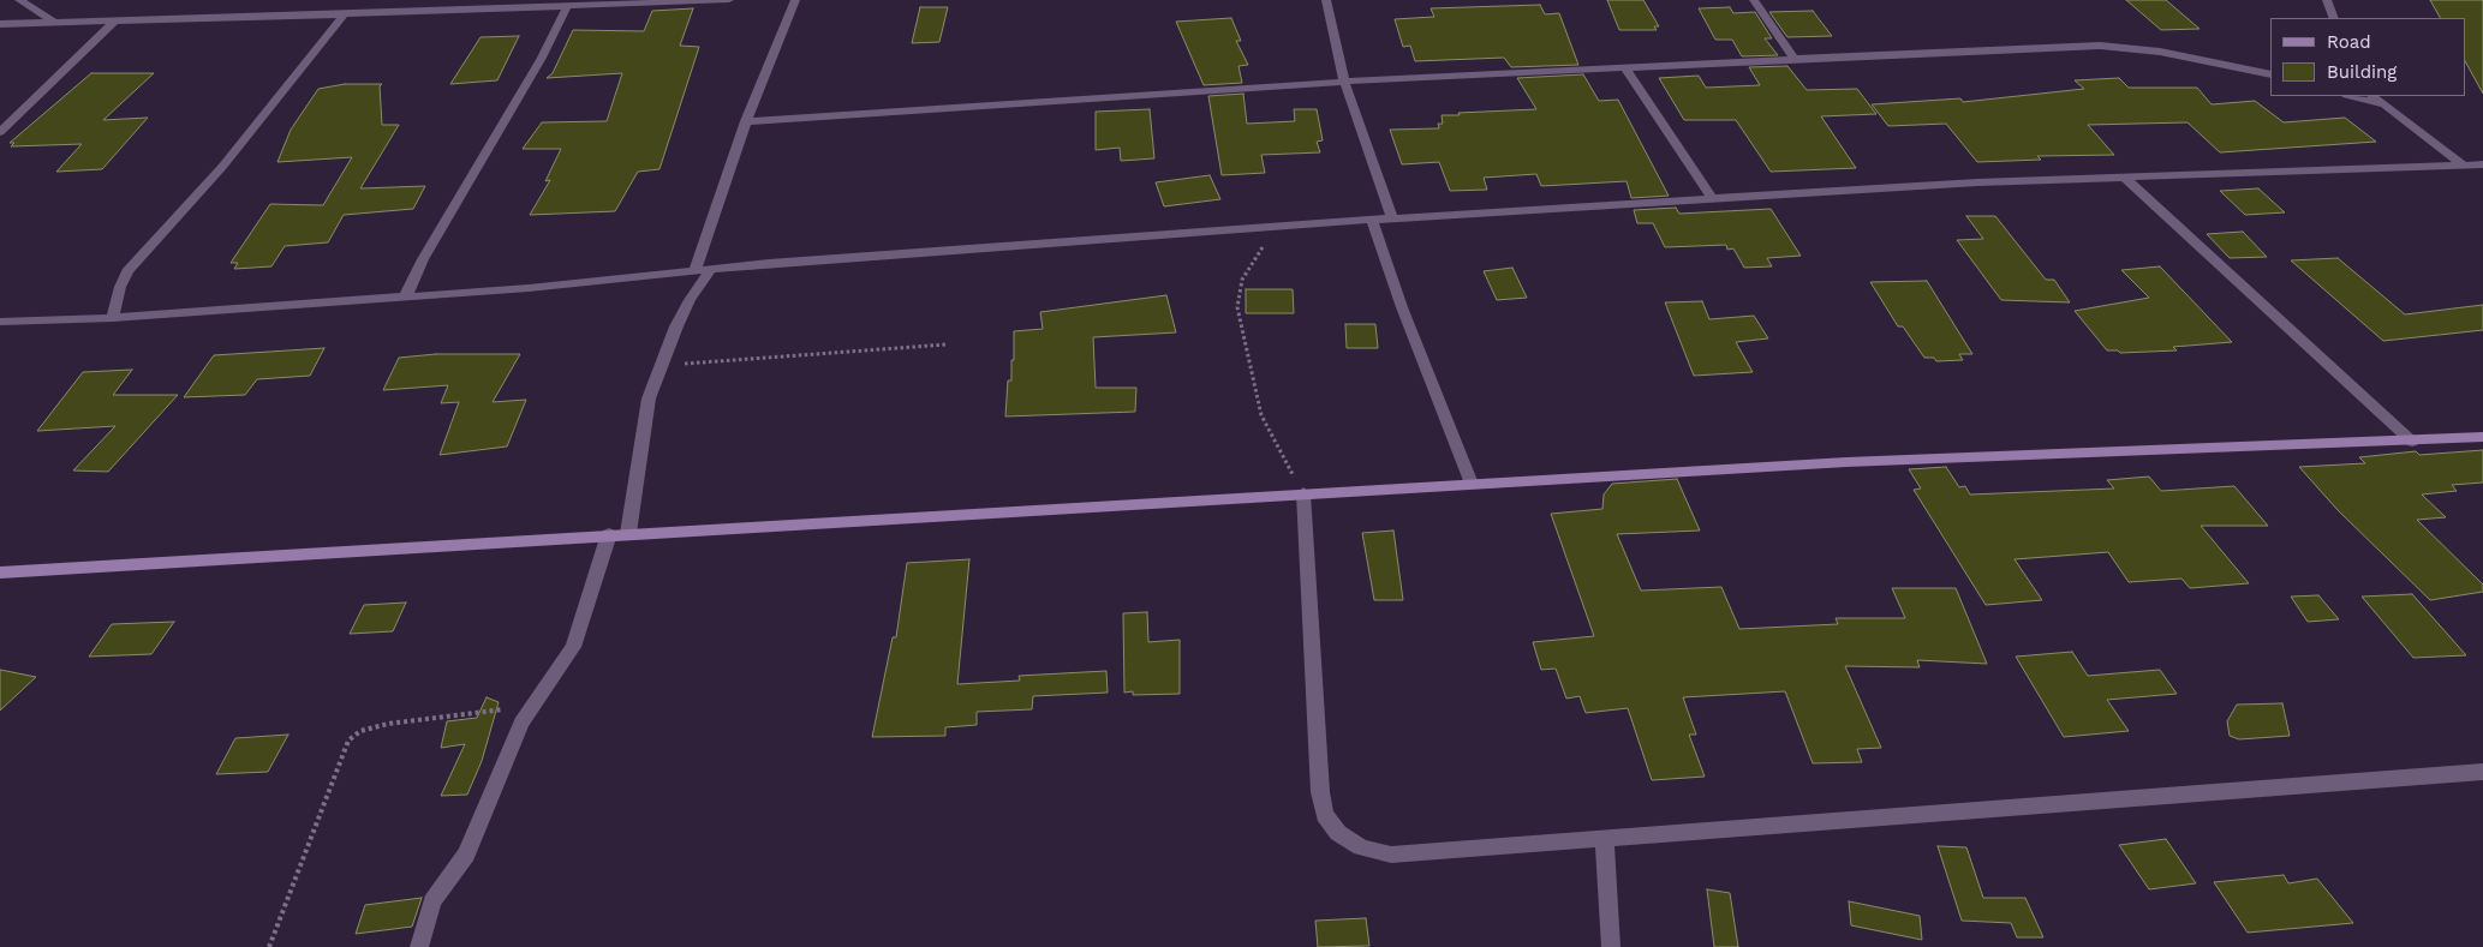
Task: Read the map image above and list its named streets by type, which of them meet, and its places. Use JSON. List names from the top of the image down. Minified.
{"legend":["Road","Building"]}
